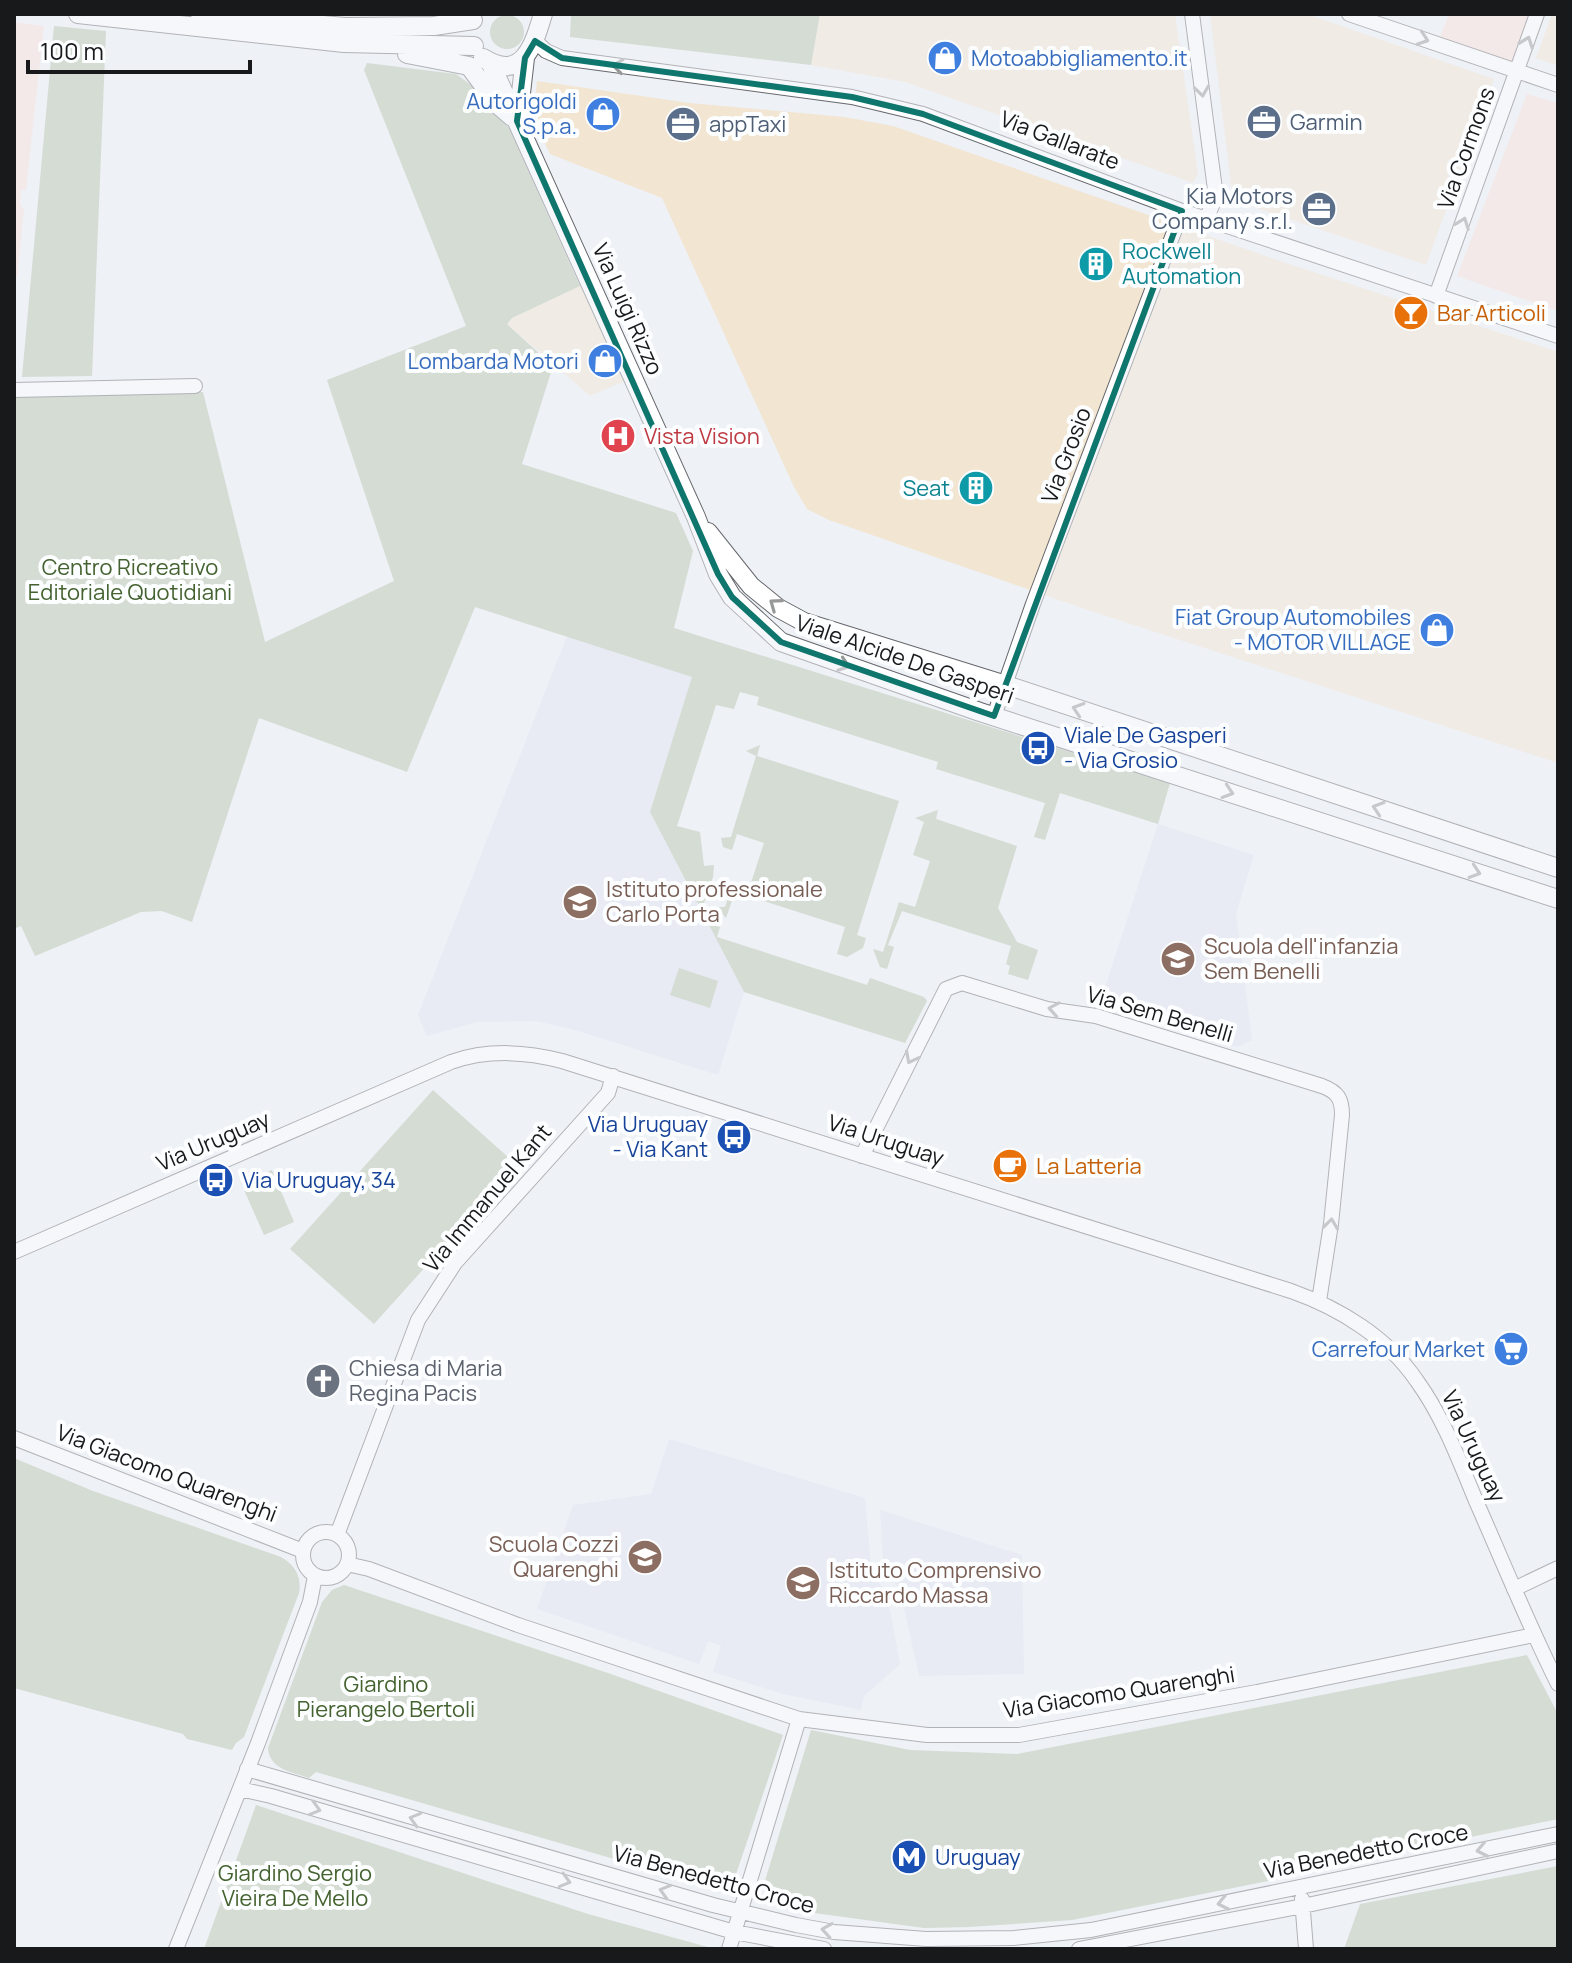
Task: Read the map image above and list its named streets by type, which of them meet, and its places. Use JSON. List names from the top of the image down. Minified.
{"streets":{"main road":["Via Luigi Rizzo","Viale Alcide De Gasperi"],"street":["Via Gallarate","Via Cormons","Via Grosio","Via Sem Benelli","Via Uruguay","Via Immanuel Kant","Via Giacomo Quarenghi","Via Benedetto Croce"]},"crossings":[["Via Gallarate","Via Cormons"],["Via Gallarate","Via Grosio"],["Via Luigi Rizzo","Viale Alcide De Gasperi"],["Via Grosio","Viale Alcide De Gasperi"],["Via Sem Benelli","Via Uruguay"],["Via Uruguay","Via Immanuel Kant"],["Via Uruguay","Via Giacomo Quarenghi"],["Via Immanuel Kant","Via Giacomo Quarenghi"]],"one_way":["Via Gallarate","Via Cormons"],"parks":["Centro Ricreativo Editoriale Quotidiani","Giardino Pierangelo Bertoli","Giardino Sergio Vieira De Mello"],"places":{"shop":["Motoabbigliamento.it","Autorigoldi S.p.a.","Lombarda Motori","Fiat Group Automobiles - MOTOR VILLAGE"],"office":["Garmin","appTaxi","Kia Motors Company s.r.l."],"building":["Rockwell Automation","Seat"],"bar":["Bar Articoli"],"hospital":["Vista Vision"],"bus stop":["Viale De Gasperi - Via Grosio","Via Uruguay - Via Kant","Via Uruguay, 34"],"school or university":["Istituto professionale Carlo Porta","Scuola dell'infanzia Sem Benelli","Scuola Cozzi Quarenghi","Istituto Comprensivo Riccardo Massa"],"cafe":["La Latteria"],"supermarket":["Carrefour Market"],"church":["Chiesa di Maria Regina Pacis"],"metro station":["Uruguay"]},"scale_bar":"100 m"}
